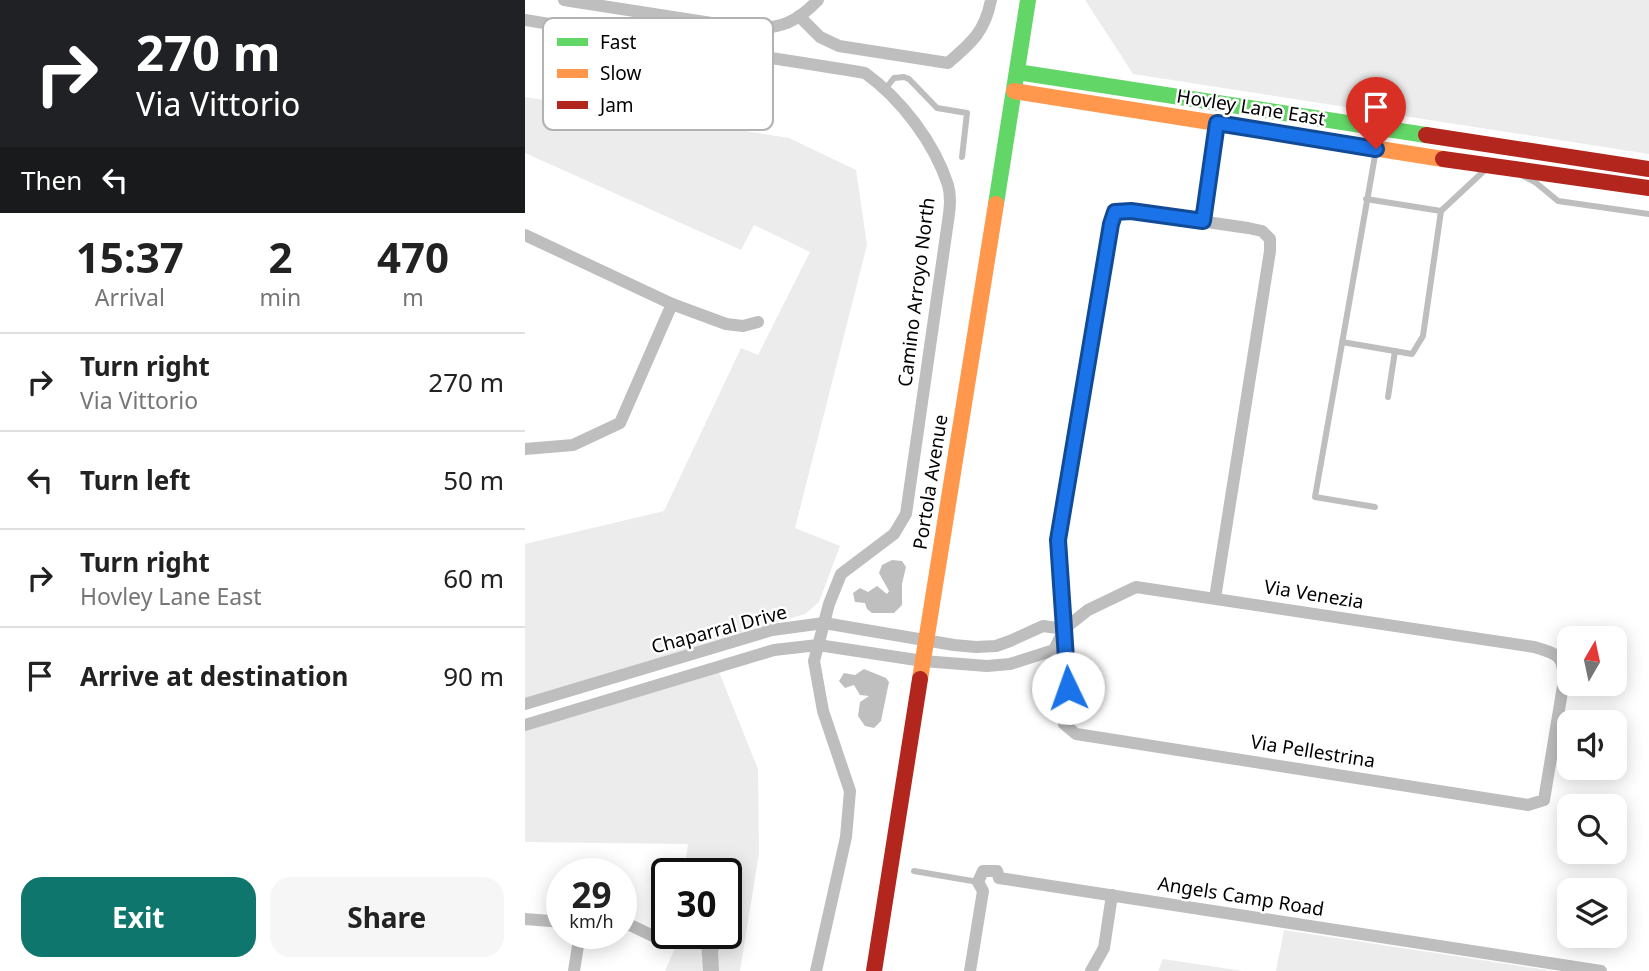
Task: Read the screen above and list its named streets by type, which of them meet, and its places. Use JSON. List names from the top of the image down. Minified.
{"streets":{"street":["Hovley Lane East","Camino Arroyo North","Portola Avenue","Via Venezia","Chaparral Drive","Via Pellestrina","Angels Camp Road"]},"crossings":[["Hovley Lane East","Portola Avenue"],["Camino Arroyo North","Chaparral Drive"],["Portola Avenue","Via Venezia"],["Portola Avenue","Chaparral Drive"],["Via Venezia","Chaparral Drive"],["Via Venezia","Via Pellestrina"]],"legend":["Fast","Slow","Jam"],"north":"top","page":{"turn":["270 m","Via Vittorio"],"then":"Then","eta":["15:37","Arrival","2","min","470","m"],"list":[{"name":"Turn right","note":"Via Vittorio","value":"270 m"},{"name":"Turn left","value":"50 m"},{"name":"Turn right","note":"Hovley Lane East","value":"60 m"},{"name":"Arrive at destination","value":"90 m"}],"speed":"29 km/h","limit":"30","buttons":["Exit","Share"]}}
